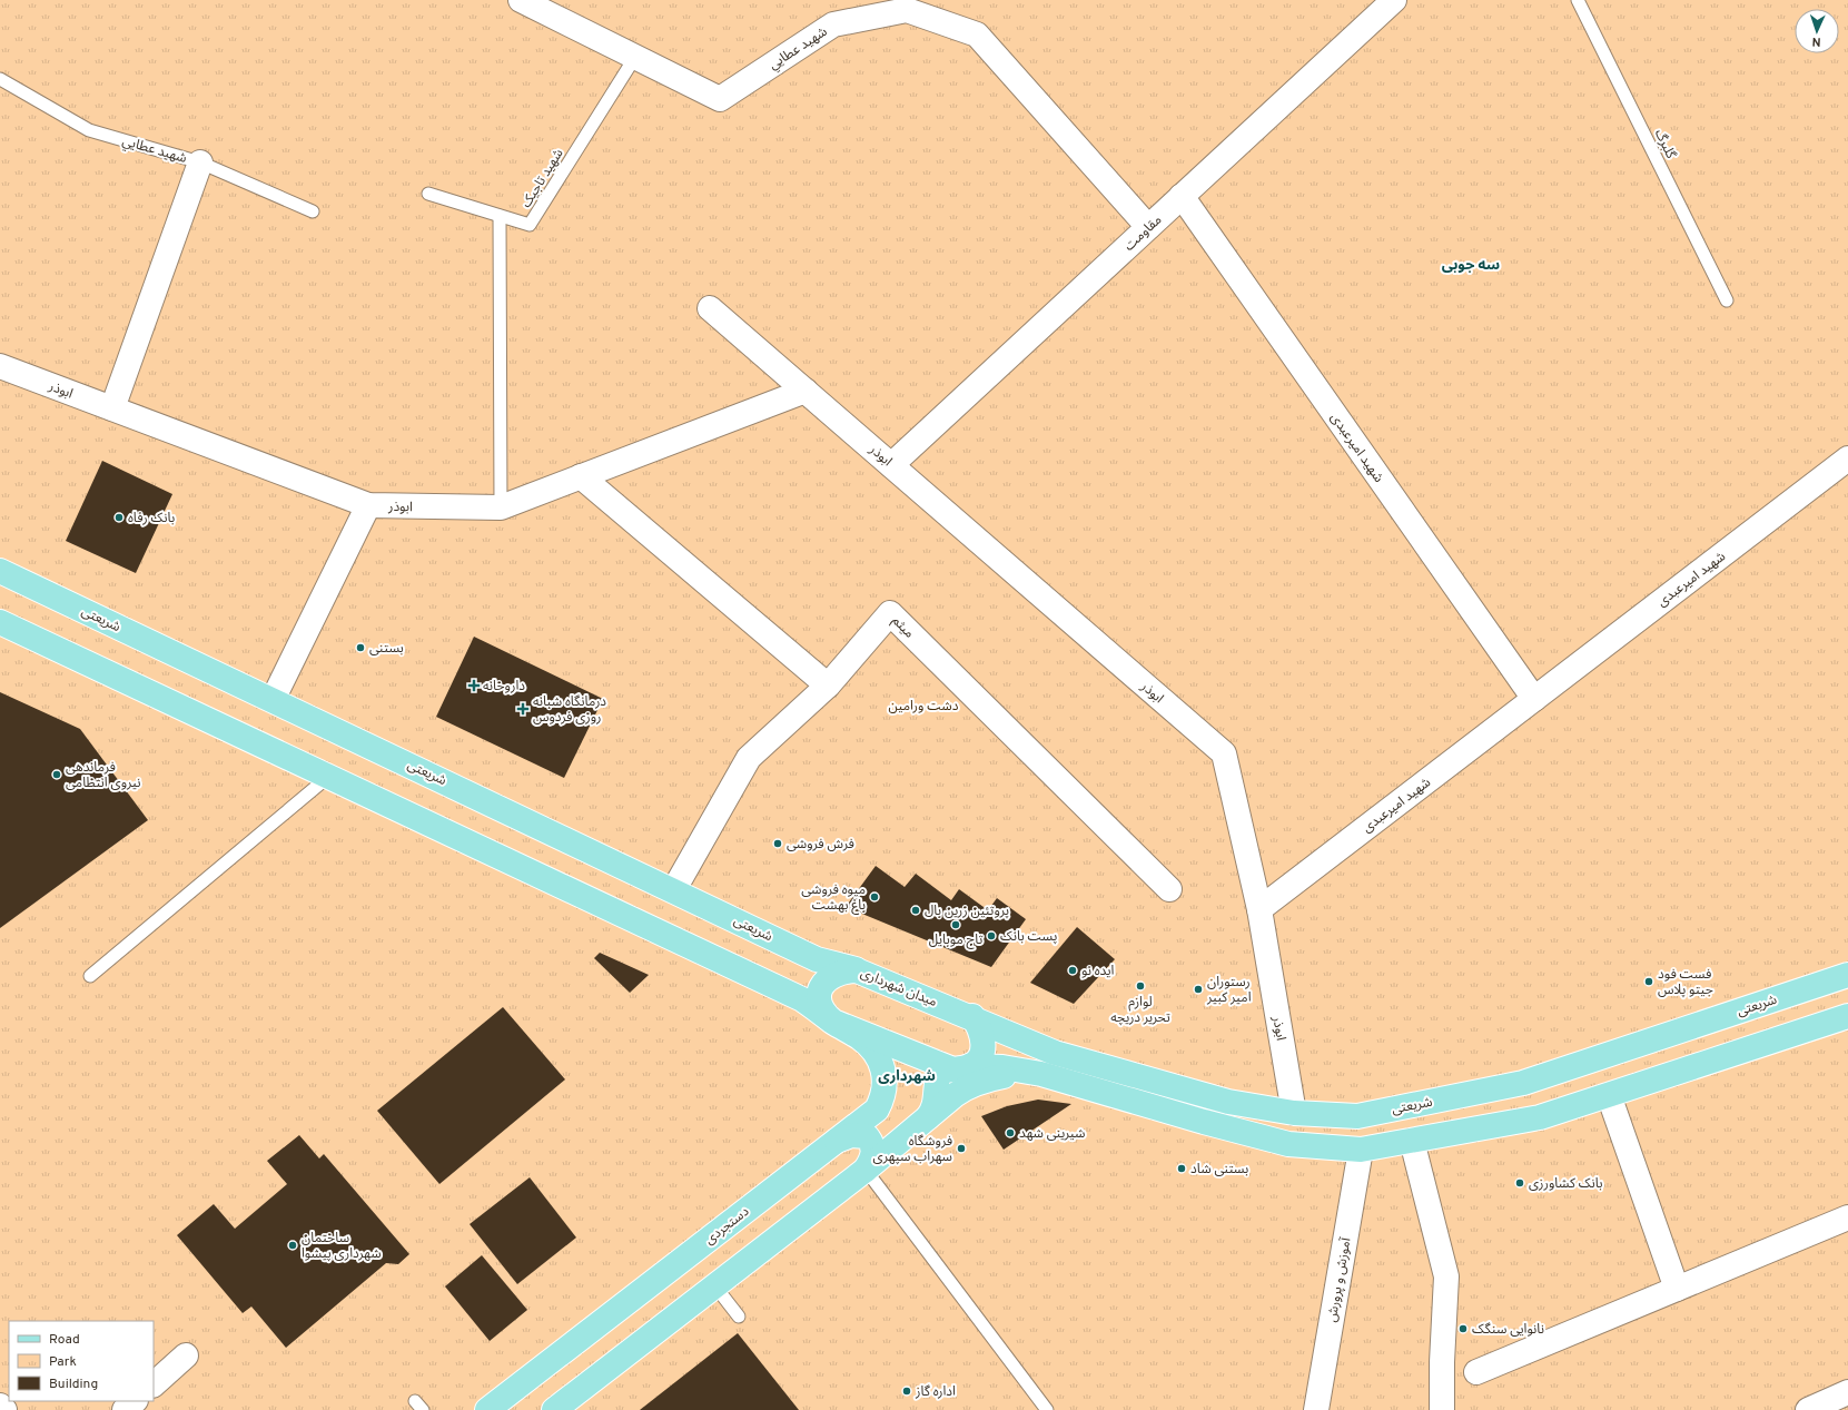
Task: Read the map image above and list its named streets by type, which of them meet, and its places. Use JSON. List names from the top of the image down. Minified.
{"streets":{"main road":["شریعتی","میدان شهرداری","دستجردی"],"street":["شهيد عطايي","مقاومت","ابوذر","شهید امیرعبدی","میثم","آموزش و پرورش"],"lane":["گلبرگ","شهید تاجیک"]},"crossings":[["شهيد عطايي","شهید تاجیک"],["شهيد عطايي","مقاومت"],["مقاومت","ابوذر"],["مقاومت","شهید امیرعبدی"],["ابوذر","شهید امیرعبدی"],["ابوذر","شریعتی"],["شریعتی","میثم"],["شریعتی","میدان شهرداری"],["میدان شهرداری","دستجردی"]],"districts":["سه جوبی","شهرداری"],"parks":["دشت ورامین"],"places":{"other":["بانک رفاه","بستنی","فرماندهی نیروی انتظامی","فرش فروشی","میوه فروشی باغ بهشت","پروتئین زرین بال","تاج موبایل","پست بانک","ایده نو","فست فود جیتو پلاس","لوازم تحریر دریچه","رستوران امیر کبیر","شیرینی شهد","فروشگاه سهراب سپهری","بستنی شاد","بانک کشاورزی","ساختمان شهرداری پیشوا","نانوایی سنگک","اداره گاز"],"health":["داروخانه","درمانگاه شبانه روزی فردوس"]},"legend":["Road","Park","Building"],"north":"bottom"}
